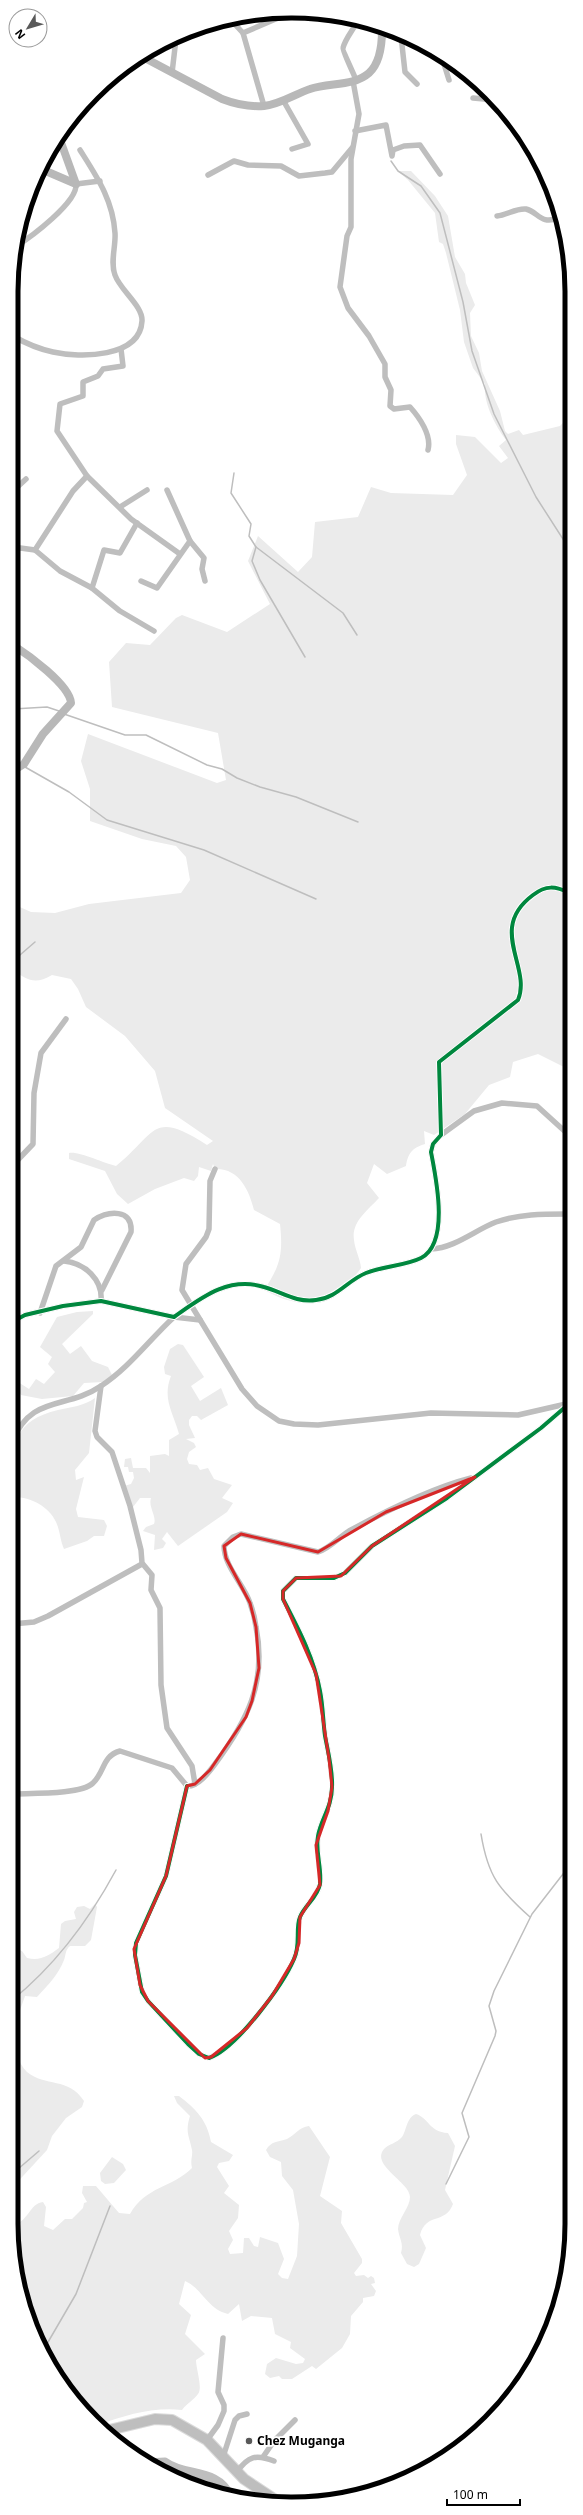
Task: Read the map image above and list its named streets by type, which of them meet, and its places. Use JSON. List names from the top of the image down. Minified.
{"places":["Chez Muganga"],"scale_bar":"100 m","north":"bottom left"}
